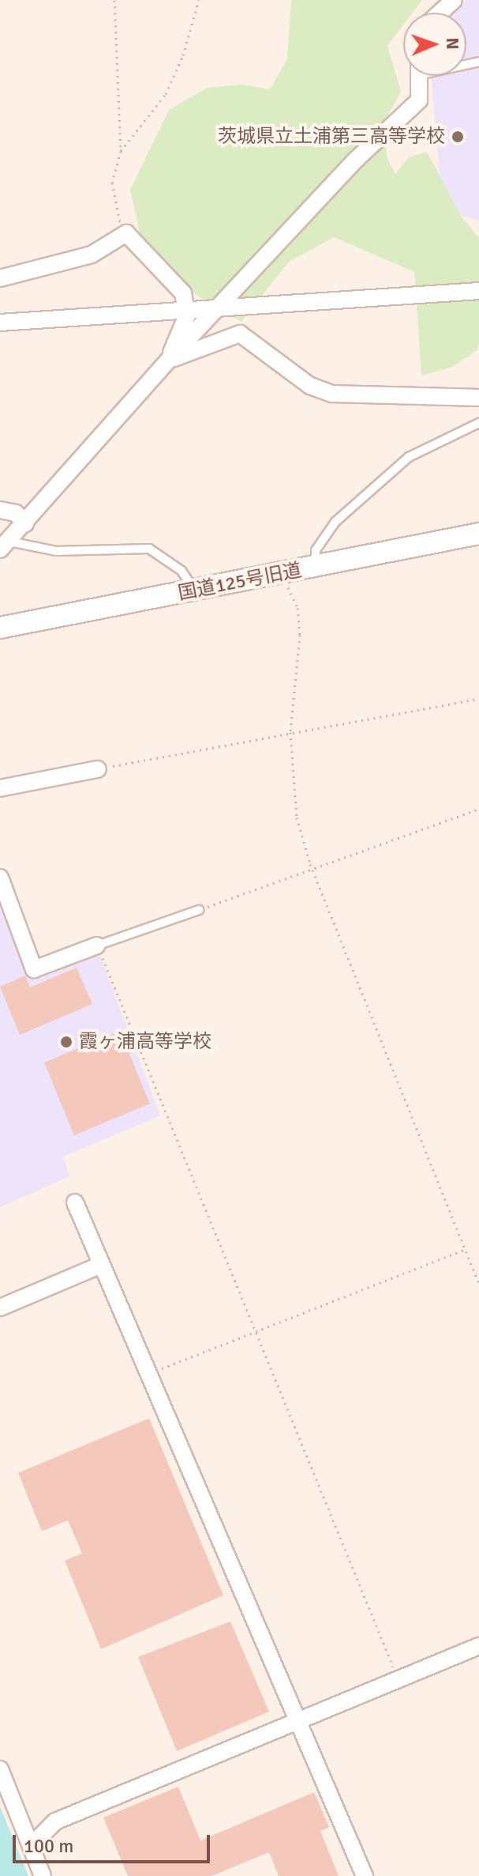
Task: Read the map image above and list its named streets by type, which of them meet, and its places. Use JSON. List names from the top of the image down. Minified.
{"streets":{"street":["国道125号旧道"]},"places":["茨城県立土浦第三高等学校","霞ヶ浦高等学校"],"scale_bar":"100 m","north":"right"}
